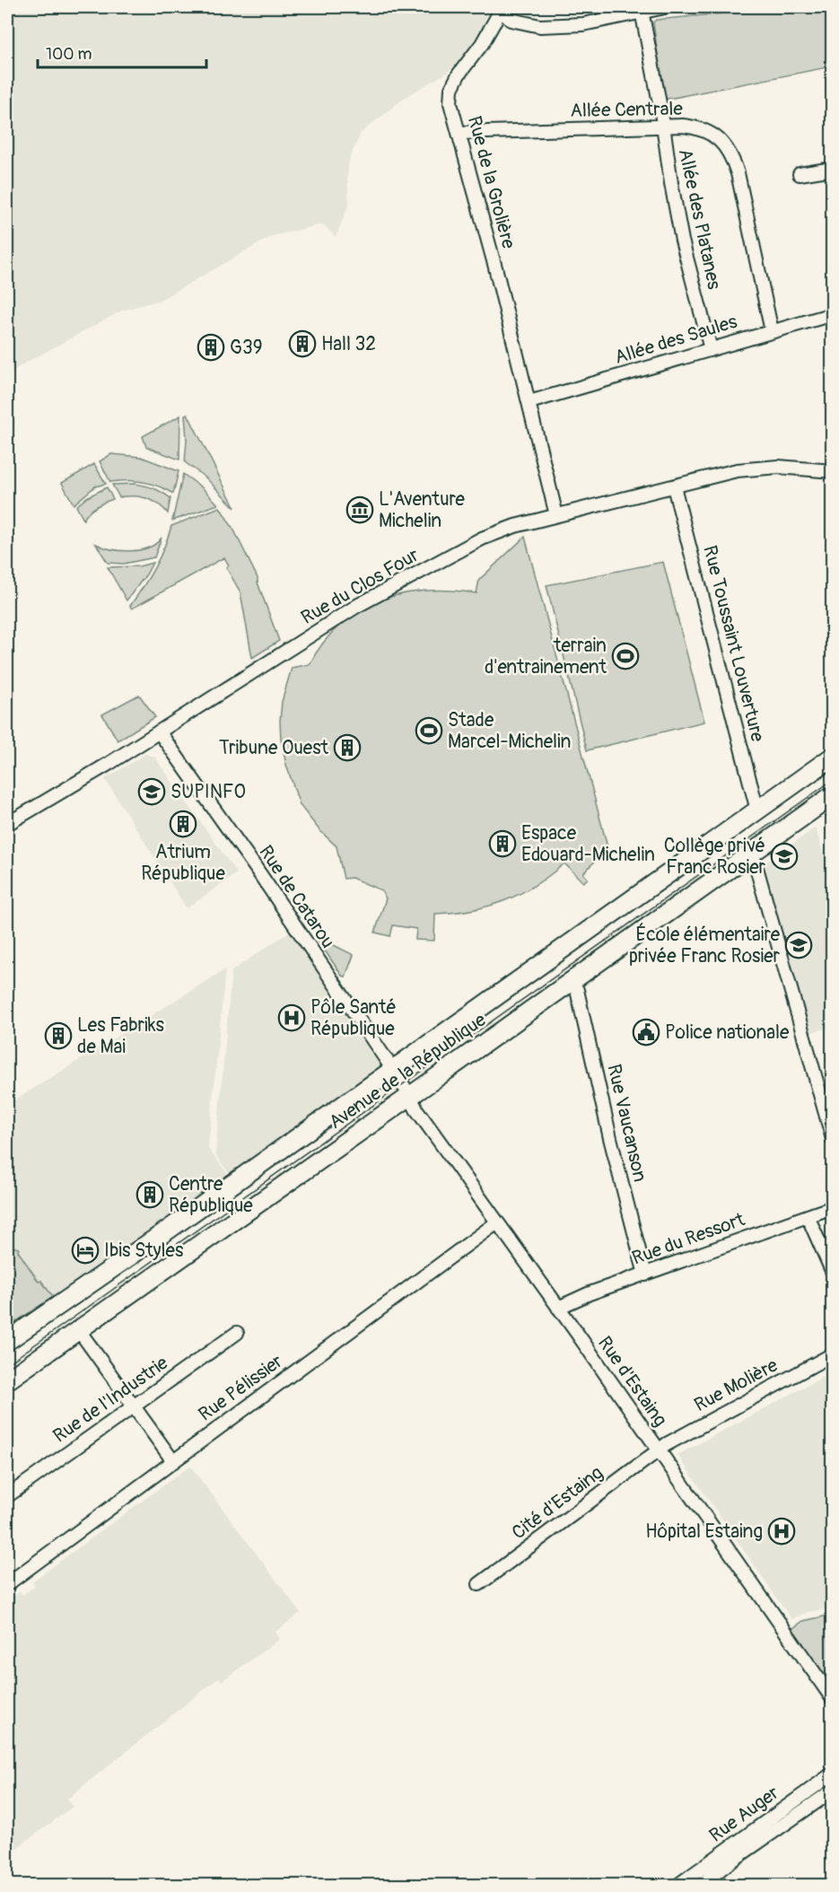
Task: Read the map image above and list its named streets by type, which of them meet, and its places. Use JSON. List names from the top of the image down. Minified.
{"streets":{"main road":["Avenue de la République"],"street":["Allée Centrale","Rue de la Grolière","Allée des Platanes","Allée des Saules","Rue du Clos Four","Rue Toussaint Louverture","Rue de Catarou","Rue Vaucanson","Rue du Ressort","Rue d'Estaing","Rue Molière","Rue Pélissier","Rue de l'Industrie","Cité d'Estaing","Rue Auger"]},"crossings":[["Allée Centrale","Rue de la Grolière"],["Allée Centrale","Allée des Platanes"],["Allée Centrale","Allée des Saules"],["Rue de la Grolière","Allée des Platanes"],["Rue de la Grolière","Allée des Saules"],["Rue de la Grolière","Rue du Clos Four"],["Allée des Platanes","Allée des Saules"],["Rue du Clos Four","Rue Toussaint Louverture"],["Rue du Clos Four","Rue de Catarou"],["Rue Toussaint Louverture","Avenue de la République"],["Rue de Catarou","Avenue de la République"],["Rue de Catarou","Rue d'Estaing"],["Avenue de la République","Rue Vaucanson"],["Avenue de la République","Rue d'Estaing"],["Rue Vaucanson","Rue du Ressort"],["Rue du Ressort","Rue d'Estaing"],["Rue d'Estaing","Rue Molière"],["Rue d'Estaing","Rue Pélissier"],["Rue d'Estaing","Cité d'Estaing"],["Rue Molière","Cité d'Estaing"]],"places":{"building":["Hall 32","G39","Tribune Ouest","Atrium République","Espace Edouard-Michelin","Les Fabriks de Mai","Centre République"],"museum":["L'Aventure Michelin"],"sports":["terrain d'entrainement","Stade Marcel-Michelin"],"school or university":["SUPINFO","Collège privé Franc Rosier","École élémentaire privée Franc Rosier"],"hospital":["Pôle Santé République","Hôpital Estaing"],"public building":["Police nationale"],"hotel":["Ibis Styles"]},"scale_bar":"100 m"}
